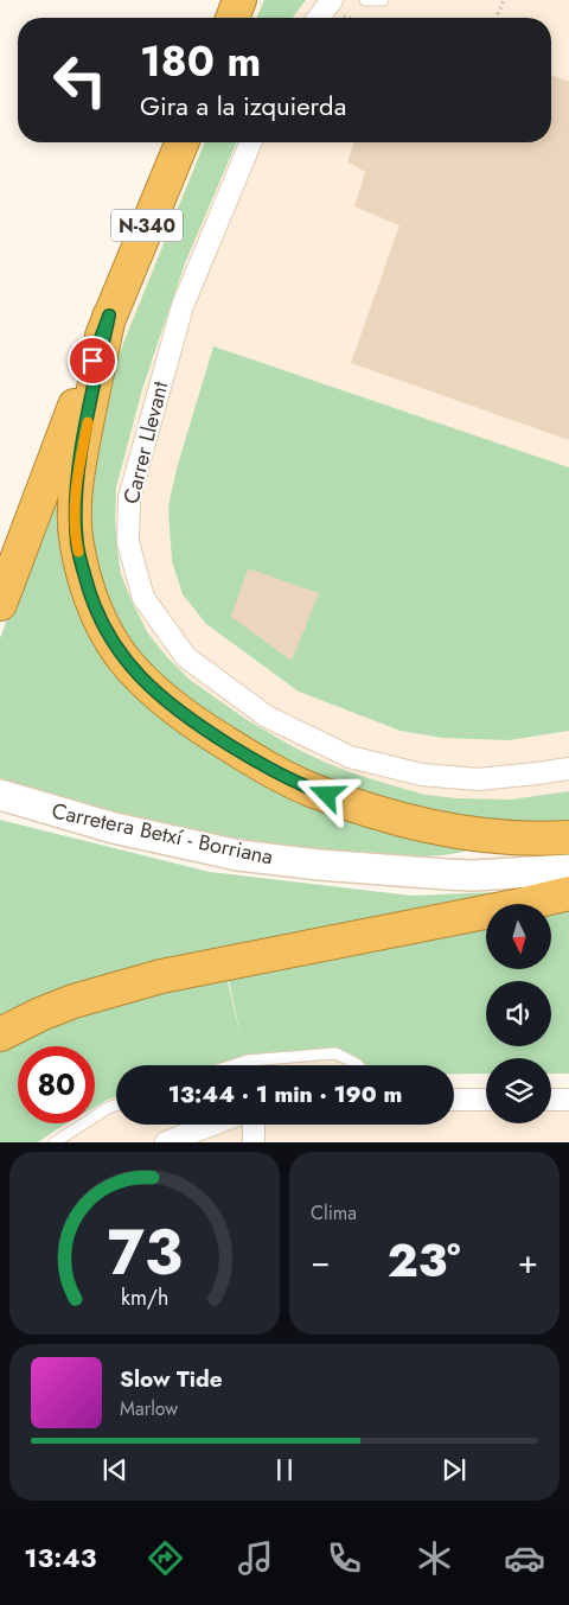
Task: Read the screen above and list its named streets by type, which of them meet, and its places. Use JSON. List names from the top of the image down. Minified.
{"streets":{"highway":["N-340"],"main road":["Carretera Betxí - Borriana"],"street":["Carrer Llevant"]},"north":"bottom","page":{"turn":["180 m","Gira a la izquierda"],"limit":"80","trip":"13:44 · 1 min · 190 m","tile":"Clima","heat":["−","23°","+"],"song":["Slow Tide","Marlow"],"tabs":"13:43","gauge":["73","km/h"]}}
